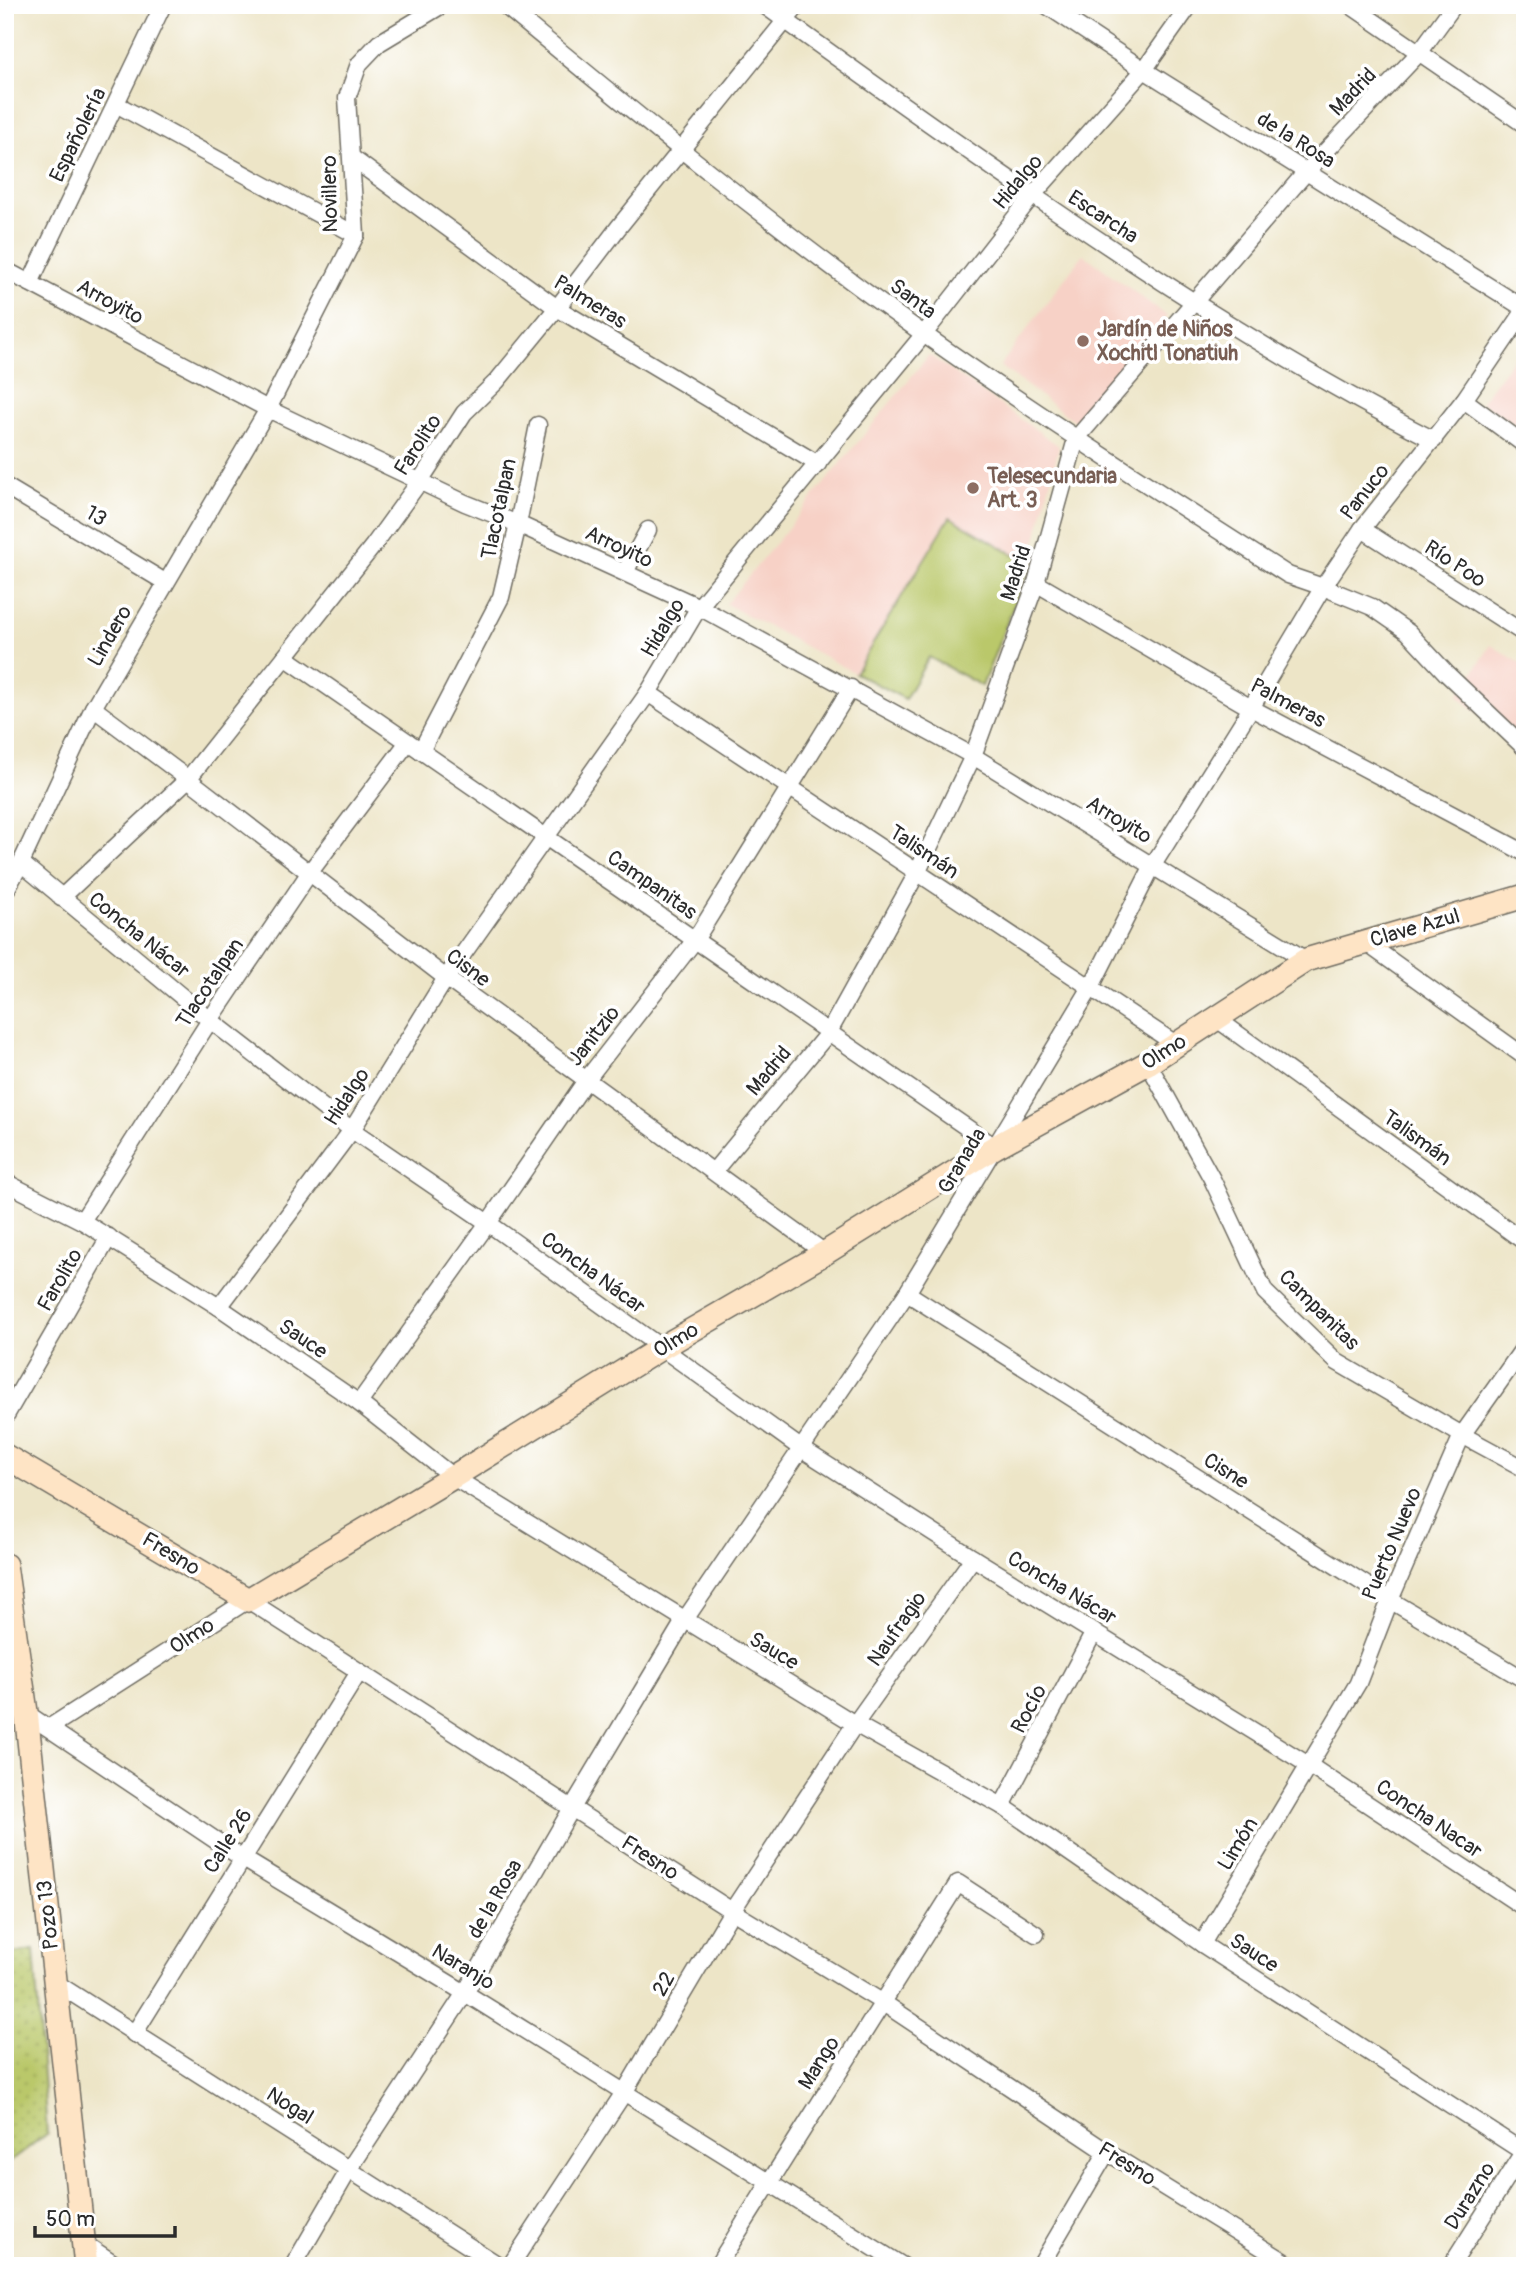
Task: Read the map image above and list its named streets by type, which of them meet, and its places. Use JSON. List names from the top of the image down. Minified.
{"streets":{"main road":["Clave Azul","Olmo","Fresno","Pozo 13"],"street":["Madrid","Españolería","de la Rosa","Hidalgo","Novillero","Escarcha","Santa","Arroyito","Palmeras","Farolito","Panuco","Tlacotalpan","13","Río Poo","Lindero","Talismán","Campanitas","Concha Nácar","Cisne","Janitzio","Granada","Sauce","Puerto Nuevo","Naufragio","Rocío","Concha Nacar","Calle 26","Limón","Naranjo","22","Mango","Nogal","Durazno"]},"crossings":[["Madrid","de la Rosa"],["Madrid","Escarcha"],["Madrid","Santa"],["Madrid","Arroyito"],["Madrid","Palmeras"],["Madrid","Talismán"],["Madrid","Campanitas"],["Madrid","Cisne"],["Españolería","Arroyito"],["de la Rosa","Hidalgo"],["de la Rosa","Panuco"],["de la Rosa","Granada"],["de la Rosa","Sauce"],["de la Rosa","Fresno"],["de la Rosa","Naranjo"],["de la Rosa","Nogal"],["Hidalgo","Escarcha"],["Hidalgo","Santa"],["Hidalgo","Arroyito"],["Hidalgo","Palmeras"],["Hidalgo","Talismán"],["Hidalgo","Campanitas"],["Hidalgo","Concha Nácar"],["Hidalgo","Cisne"],["Hidalgo","Sauce"],["Novillero","Arroyito"],["Novillero","Palmeras"],["Novillero","Lindero"],["Escarcha","Farolito"],["Escarcha","Panuco"],["Santa","Farolito"],["Santa","Panuco"],["Arroyito","Farolito"],["Arroyito","Tlacotalpan"],["Arroyito","Lindero"],["Arroyito","Clave Azul"],["Arroyito","Janitzio"],["Arroyito","Olmo"],["Arroyito","Granada"],["Palmeras","Farolito"],["Palmeras","Panuco"],["Palmeras","Granada"],["Farolito","Campanitas"],["Farolito","Concha Nácar"],["Farolito","Cisne"],["Farolito","Sauce"],["Panuco","Río Poo"],["Panuco","Granada"],["Tlacotalpan","Campanitas"],["Tlacotalpan","Concha Nácar"],["Tlacotalpan","Cisne"],["Tlacotalpan","Sauce"],["13","Lindero"],["Lindero","Concha Nácar"],["Lindero","Cisne"],["Talismán","Janitzio"],["Talismán","Olmo"],["Talismán","Granada"],["Campanitas","Janitzio"],["Campanitas","Olmo"],["Campanitas","Granada"],["Campanitas","Puerto Nuevo"],["Clave Azul","Olmo"],["Concha Nácar","Janitzio"],["Concha Nácar","Olmo"],["Concha Nácar","Granada"],["Concha Nácar","Puerto Nuevo"],["Concha Nácar","Naufragio"],["Concha Nácar","Rocío"],["Concha Nácar","Concha Nacar"],["Concha Nácar","Limón"],["Cisne","Janitzio"],["Cisne","Olmo"],["Cisne","Granada"],["Cisne","Puerto Nuevo"],["Janitzio","Sauce"],["Olmo","Granada"],["Olmo","Sauce"],["Olmo","Fresno"],["Olmo","Naranjo"],["Granada","Sauce"],["Sauce","Naufragio"],["Sauce","Rocío"],["Sauce","Limón"],["Sauce","22"],["Sauce","Durazno"],["Puerto Nuevo","Concha Nacar"],["Puerto Nuevo","Limón"],["Fresno","Calle 26"],["Fresno","22"],["Fresno","Mango"],["Naufragio","22"],["Concha Nacar","Limón"],["Calle 26","Naranjo"],["Calle 26","Nogal"],["Pozo 13","Naranjo"],["Pozo 13","Nogal"],["Naranjo","22"],["Naranjo","Mango"]],"places":["Jardín de Niños Xochitl Tonatiuh","Telesecundaria Art. 3"],"scale_bar":"50 m"}
